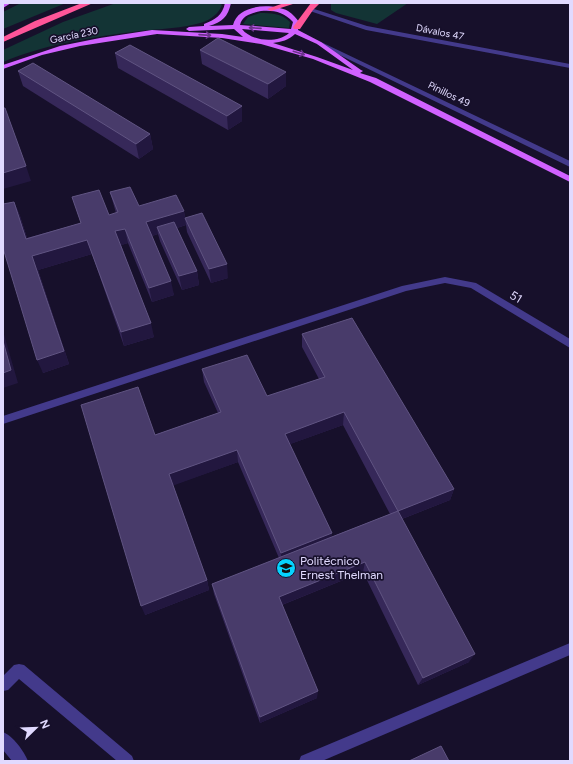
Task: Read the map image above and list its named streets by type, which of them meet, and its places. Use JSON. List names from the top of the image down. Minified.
{"streets":{"main road":["García 230","Pinillos 49"],"street":["Dávalos 47","51"]},"crossings":[["García 230","Pinillos 49"]],"places":{"school or university":["Politécnico Ernest Thelman"]},"north":"top right"}
